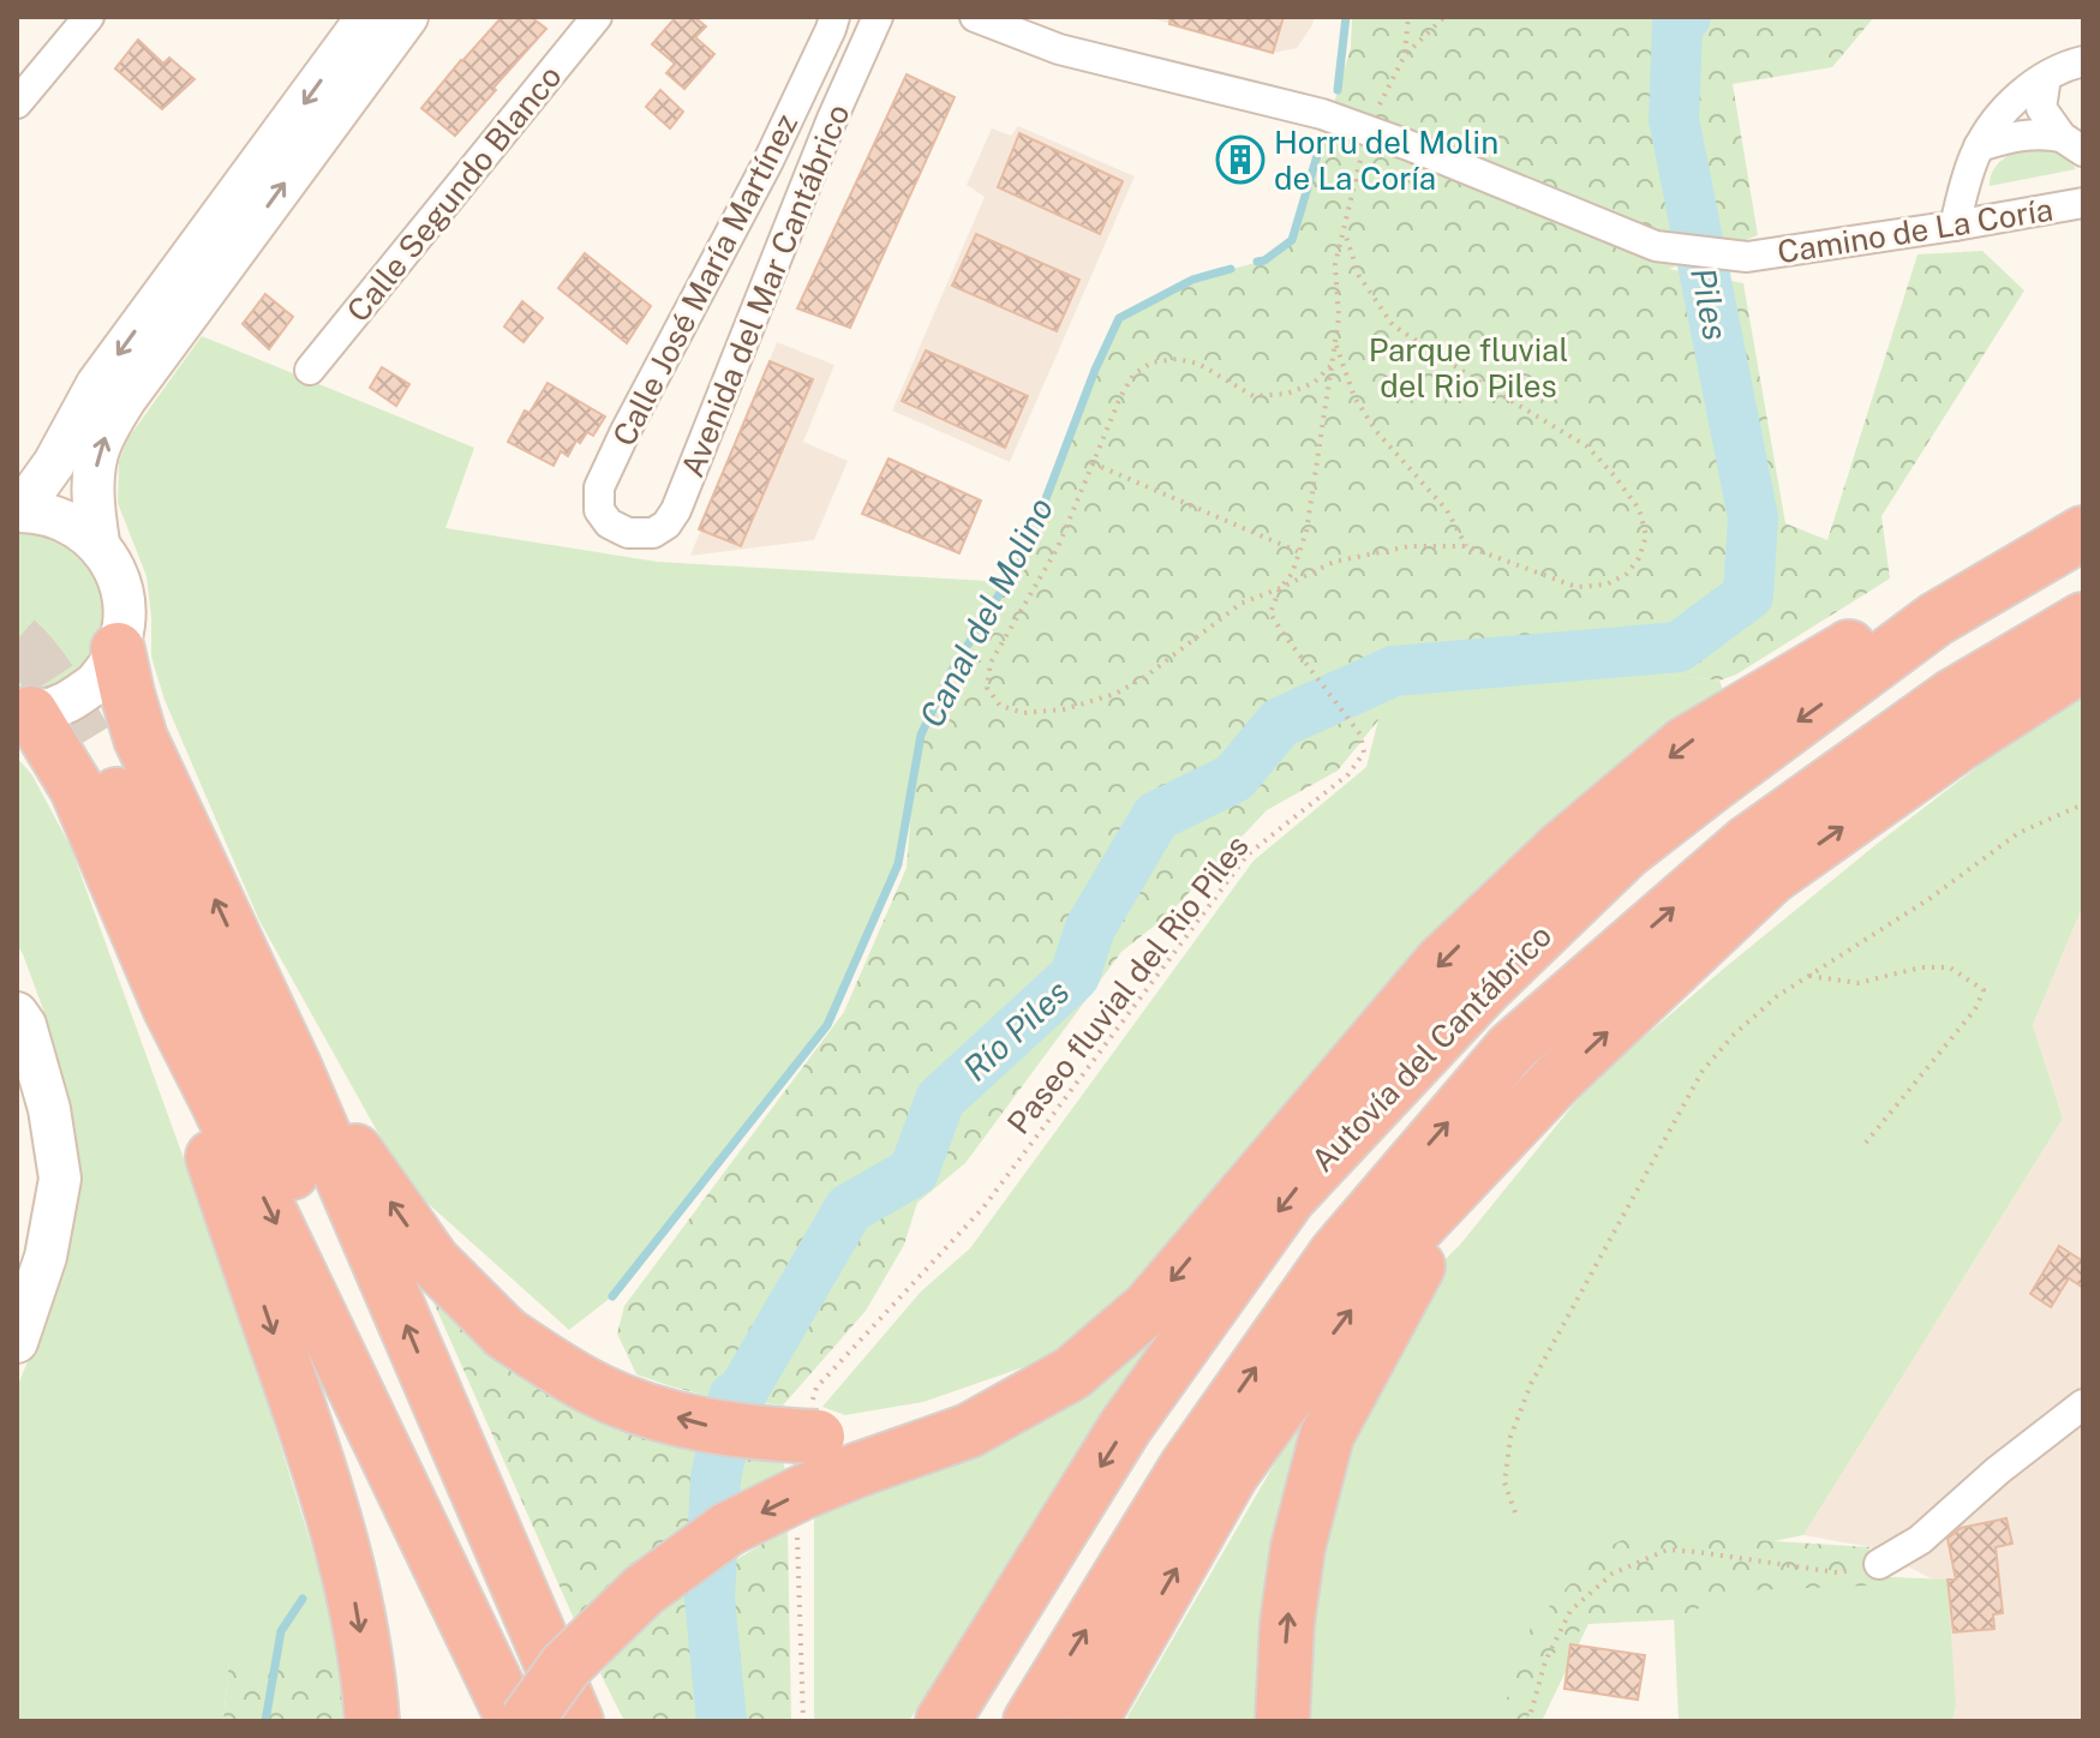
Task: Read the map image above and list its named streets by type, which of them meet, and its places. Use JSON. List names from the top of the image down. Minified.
{"streets":{"highway":["Autovía del Cantábrico"],"street":["Calle Segundo Blanco","Camino de La Coría","Calle José María Martínez","Avenida del Mar Cantábrico"],"path":["Paseo fluvial del Rio Piles"]},"crossings":[["Calle José María Martínez","Avenida del Mar Cantábrico"]],"water":["Piles","Canal del Molino","Río Piles"],"parks":["Parque fluvial del Rio Piles"],"places":{"building":["Horru del Molin de La Coría"]}}
